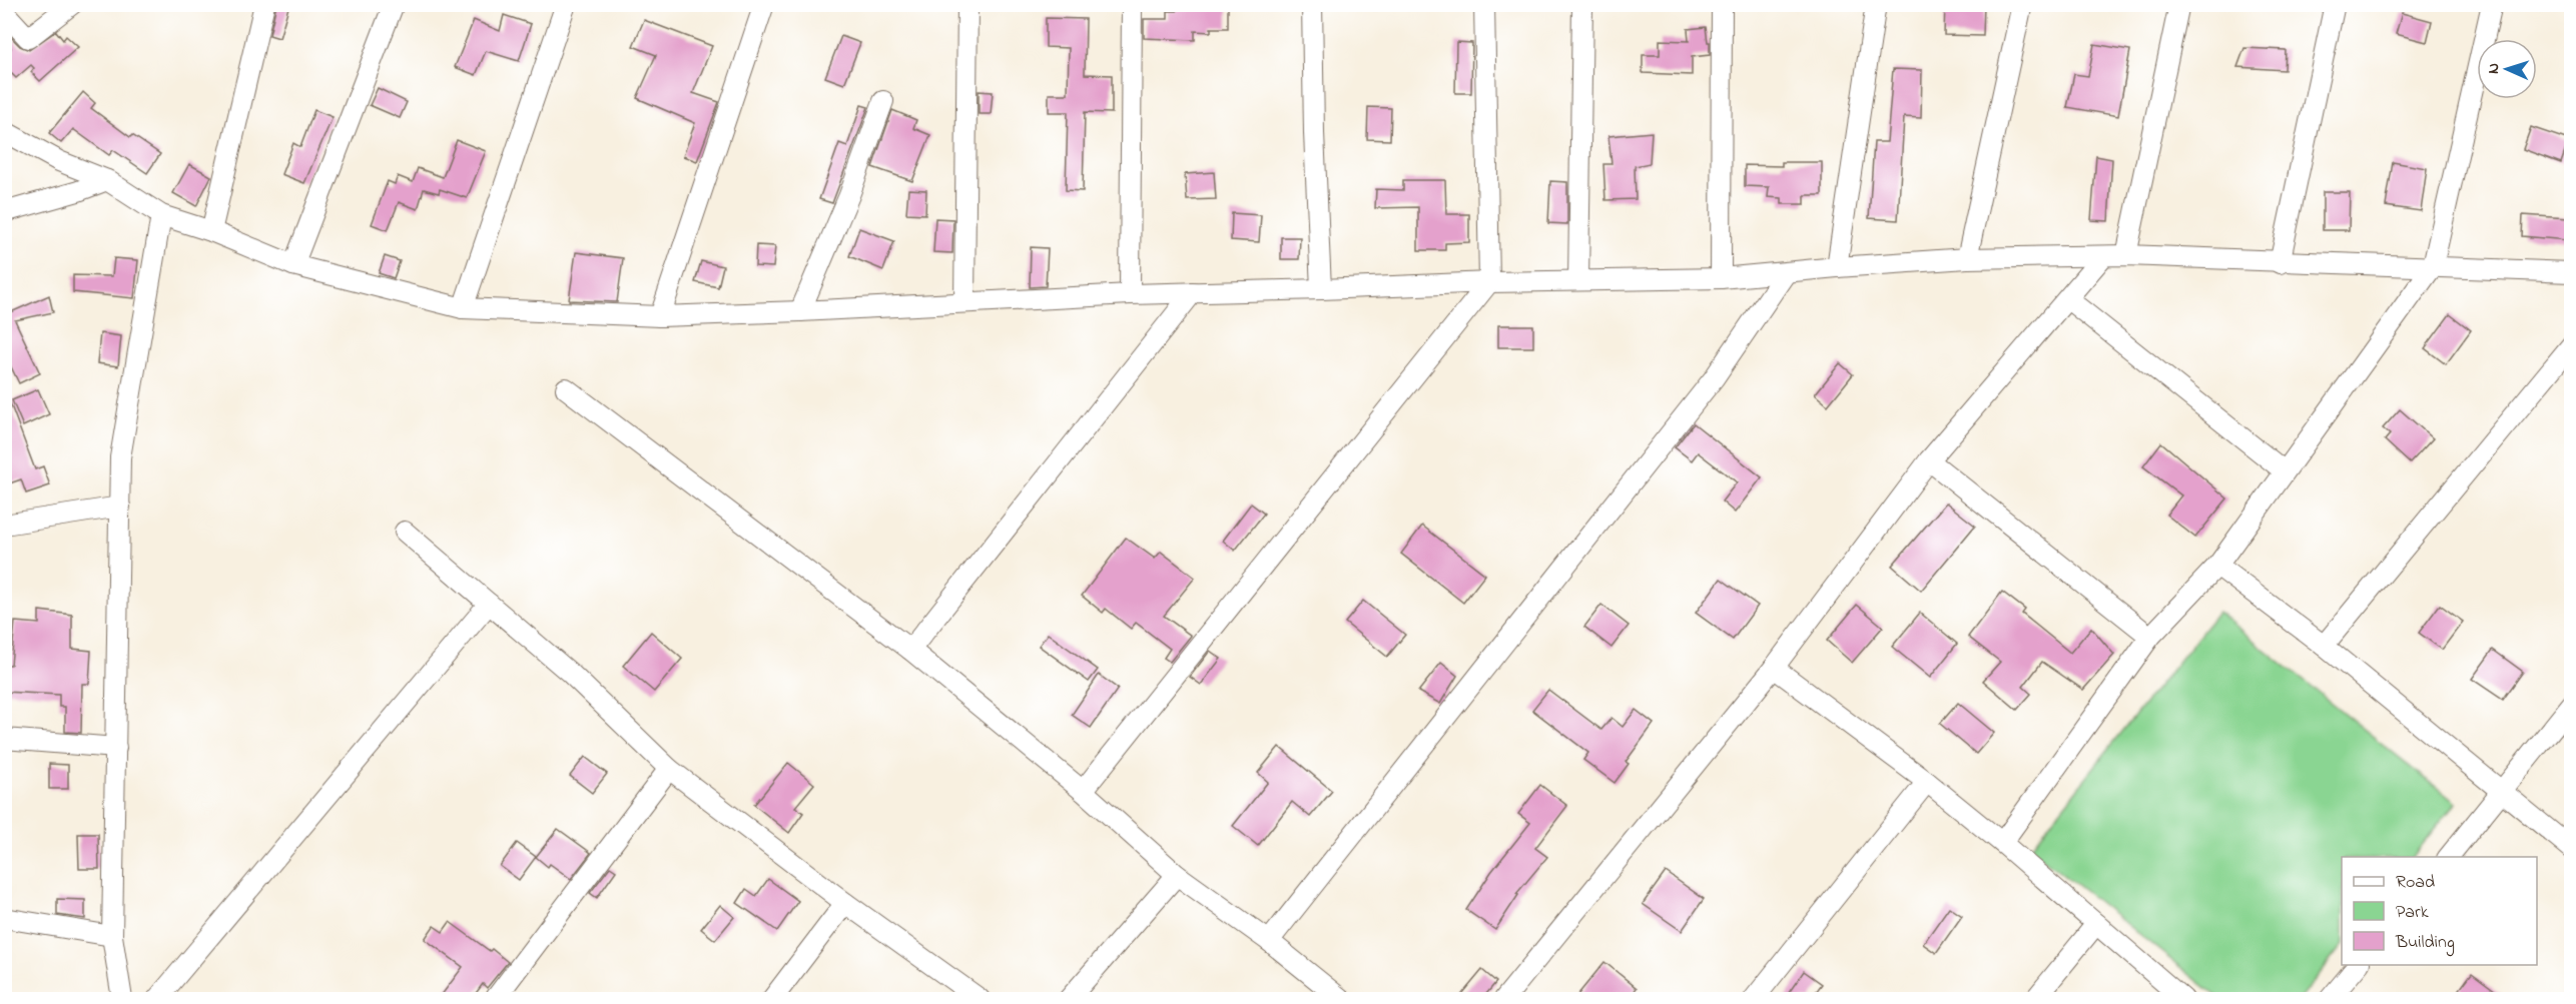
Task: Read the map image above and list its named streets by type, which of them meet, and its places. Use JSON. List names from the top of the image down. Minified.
{"legend":["Road","Park","Building"],"north":"left"}
